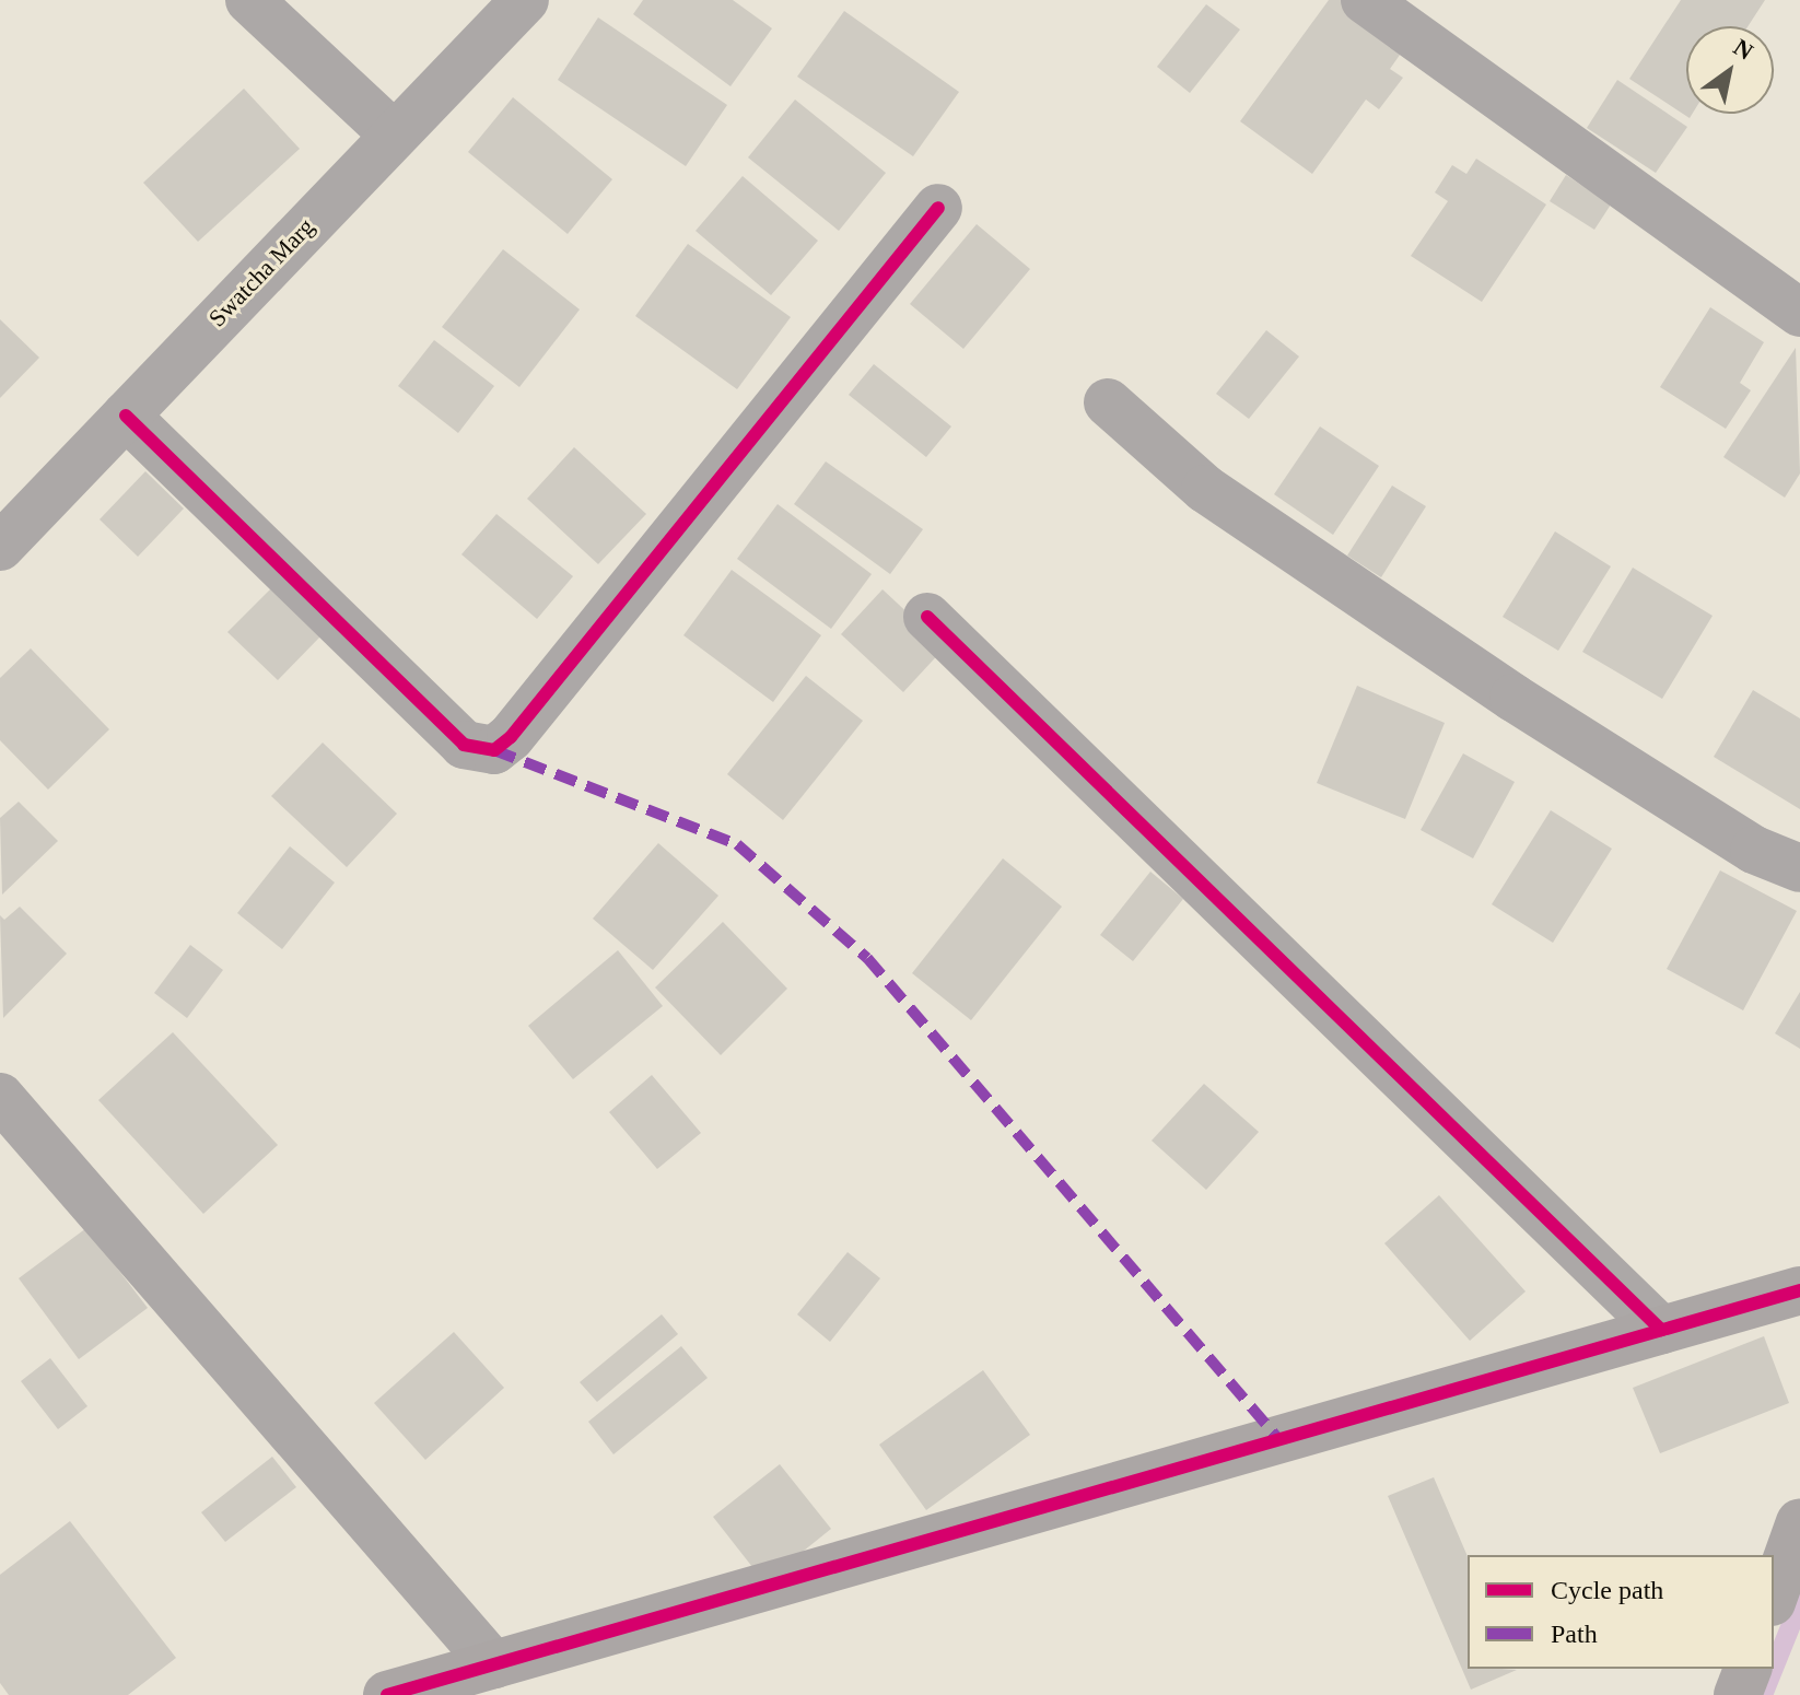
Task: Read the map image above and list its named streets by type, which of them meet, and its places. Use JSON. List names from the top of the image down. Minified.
{"streets":{"street":["Swatcha Marg"]},"legend":["Cycle path","Path"],"north":"top right"}
